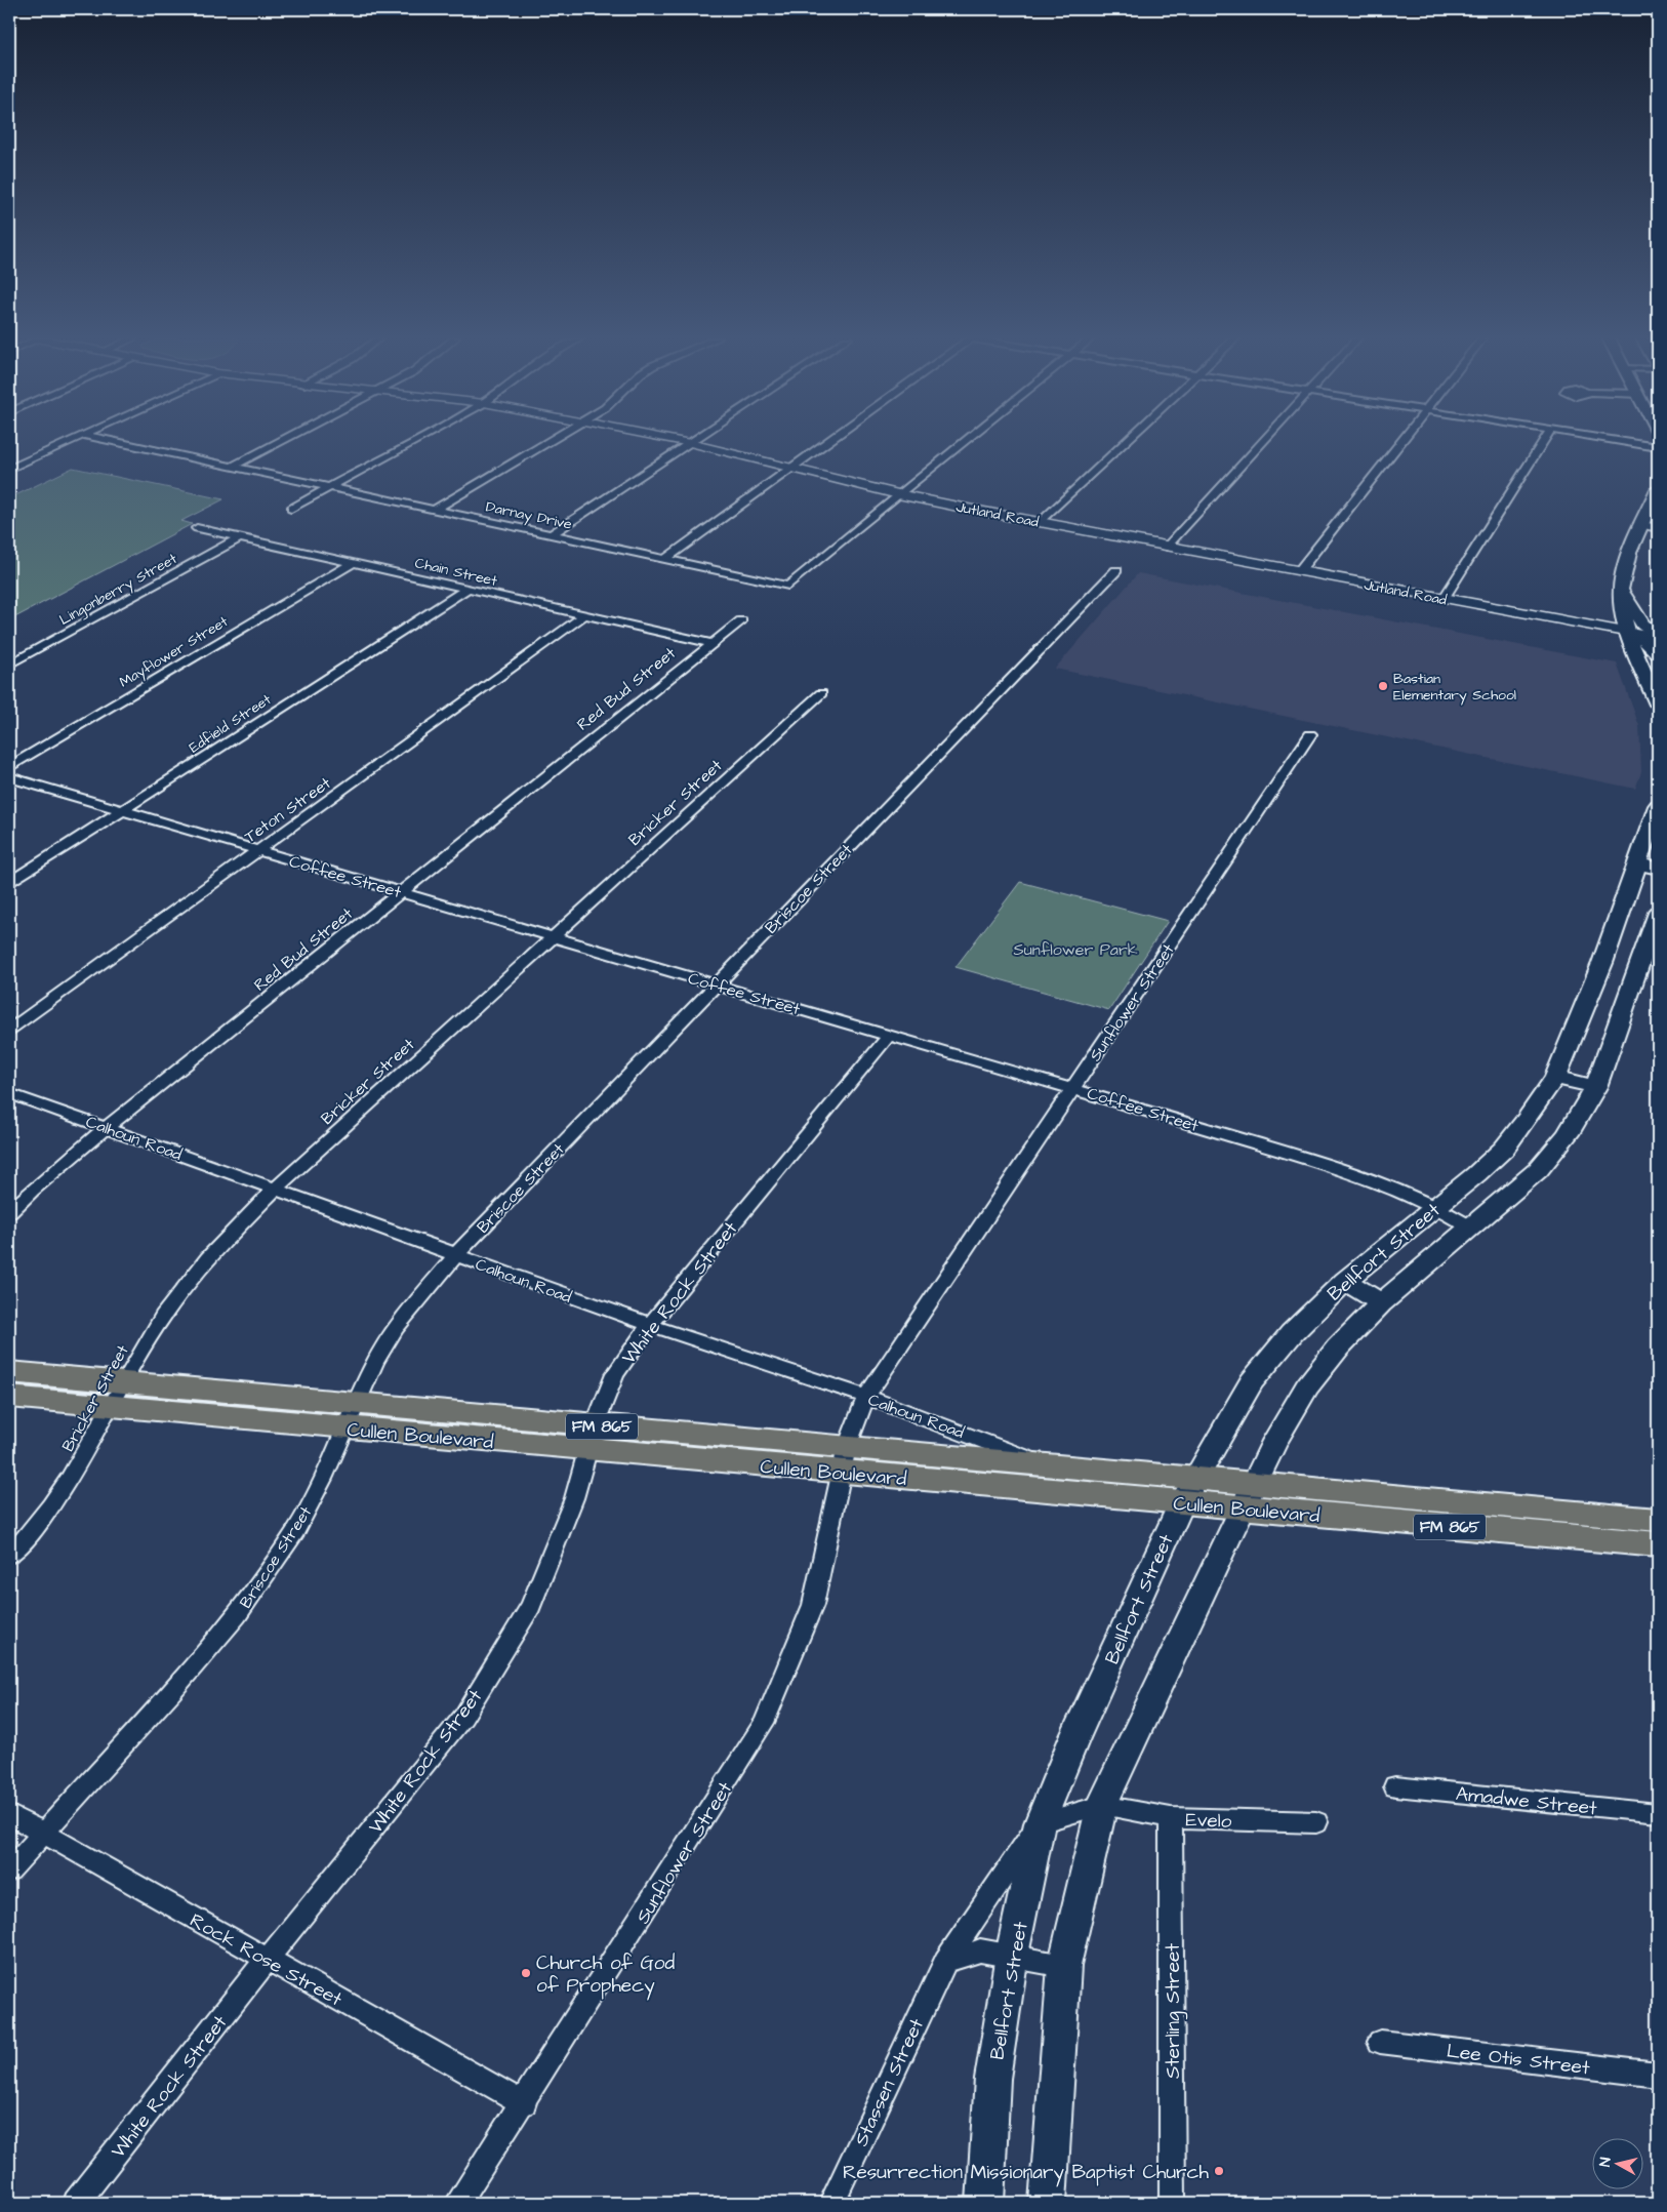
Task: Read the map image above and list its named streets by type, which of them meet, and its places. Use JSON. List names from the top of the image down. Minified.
{"streets":{"main road":["Bellfort Street","FM 865","Cullen Boulevard"],"street":["Jutland Road","Darnay Drive","Chain Street","Lingonberry Street","Mayflower Street","Red Bud Street","Edfield Street","Bricker Street","Teton Street","Coffee Street","Briscoe Street","Sunflower Street","Calhoun Road","White Rock Street","Amadwe Street","Evelo","Rock Rose Street","Sterling Street","Lee Otis Street","Stassen Street"]},"crossings":[["Jutland Road","Darnay Drive"],["Chain Street","Lingonberry Street"],["Chain Street","Mayflower Street"],["Chain Street","Red Bud Street"],["Chain Street","Edfield Street"],["Chain Street","Teton Street"],["Red Bud Street","Coffee Street"],["Red Bud Street","Calhoun Road"],["Edfield Street","Coffee Street"],["Bricker Street","Coffee Street"],["Bricker Street","Calhoun Road"],["Bricker Street","Cullen Boulevard"],["Teton Street","Coffee Street"],["Coffee Street","Briscoe Street"],["Coffee Street","Sunflower Street"],["Coffee Street","Bellfort Street"],["Coffee Street","White Rock Street"],["Briscoe Street","Calhoun Road"],["Briscoe Street","Cullen Boulevard"],["Briscoe Street","Rock Rose Street"],["Sunflower Street","Calhoun Road"],["Sunflower Street","Cullen Boulevard"],["Sunflower Street","Rock Rose Street"],["Calhoun Road","White Rock Street"],["Calhoun Road","Cullen Boulevard"],["Bellfort Street","Cullen Boulevard"],["Bellfort Street","Stassen Street"],["White Rock Street","Cullen Boulevard"],["White Rock Street","Rock Rose Street"],["Evelo","Sterling Street"]],"parks":["Sunflower Park"],"places":["Bastian Elementary School","Church of God of Prophecy","Resurrection Missionary Baptist Church"],"north":"left"}
